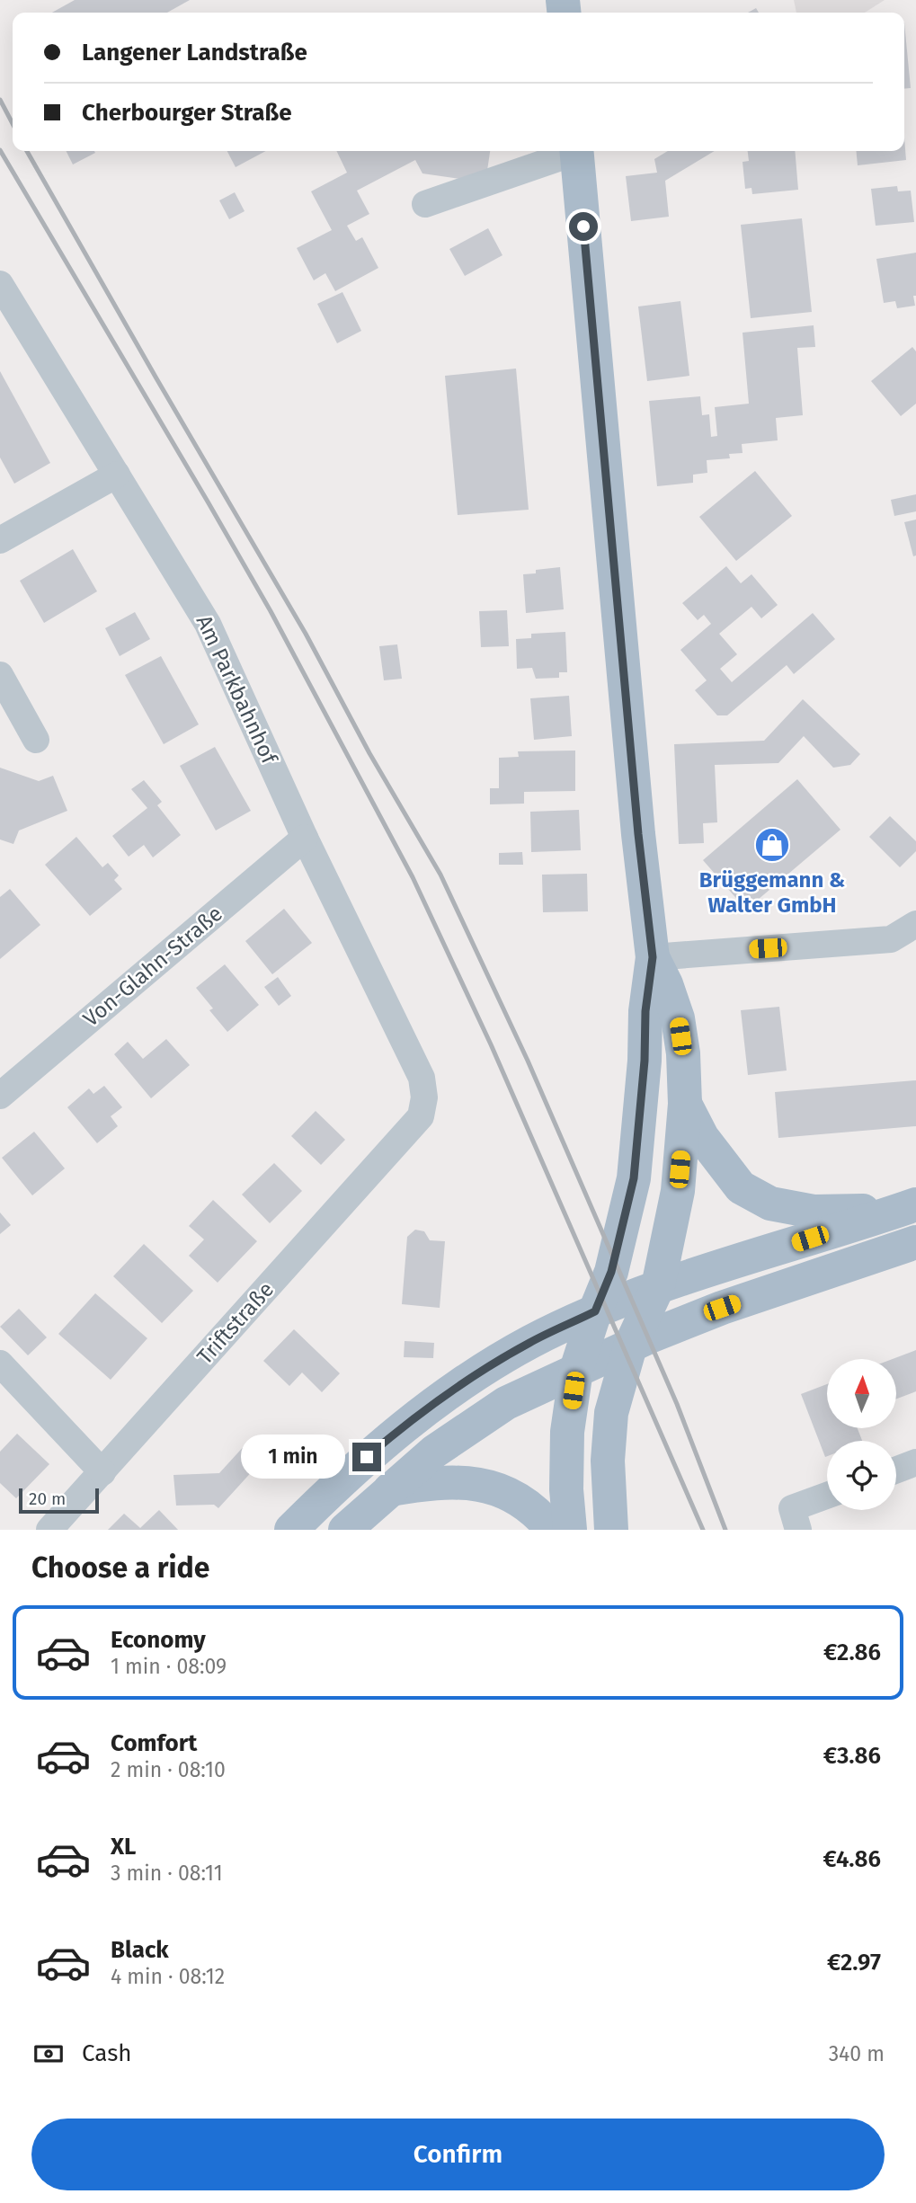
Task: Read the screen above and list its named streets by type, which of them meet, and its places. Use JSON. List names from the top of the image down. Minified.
{"streets":{"street":["Am Parkbahnhof","Von-Glahn-Straße","Triftstraße"]},"crossings":[["Am Parkbahnhof","Von-Glahn-Straße"],["Am Parkbahnhof","Triftstraße"]],"places":{"shop":["Brüggemann & Walter GmbH"]},"scale_bar":"20 m","north":"top","page":{"banner":["Langener Landstraße","Cherbourger Straße"],"bubble":"1 min","scale":"20 m","heading":"Choose a ride","list":[{"name":"Economy","note":"1 min · 08:09","value":"€2.86"},{"name":"Comfort","note":"2 min · 08:10","value":"€3.86"},{"name":"XL","note":"3 min · 08:11","value":"€4.86"},{"name":"Black","note":"4 min · 08:12","value":"€2.97"}],"pay":["Cash","340 m"],"buttons":"Confirm"}}
